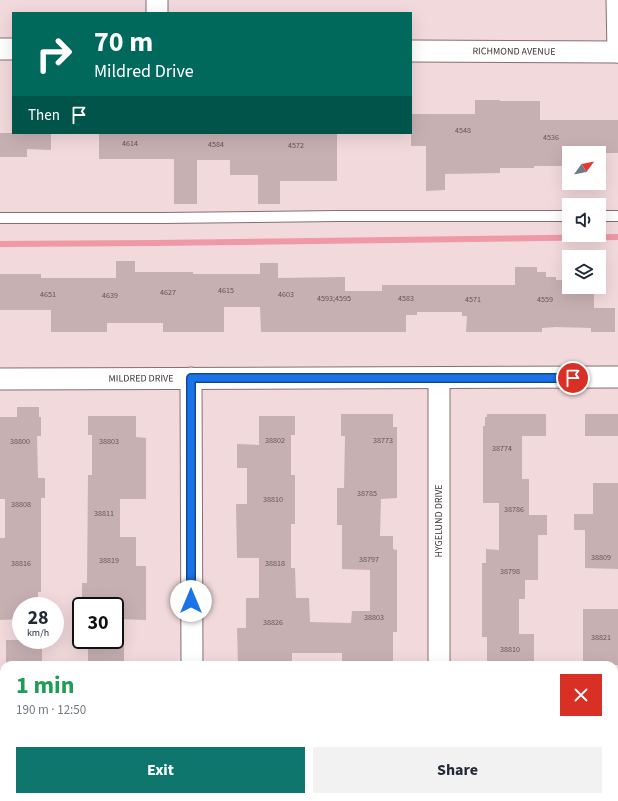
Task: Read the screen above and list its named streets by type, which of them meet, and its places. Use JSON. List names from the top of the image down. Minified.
{"streets":{"street":["RICHMOND AVENUE","MILDRED DRIVE","HYGELUND DRIVE"]},"crossings":[["MILDRED DRIVE","HYGELUND DRIVE"]],"house_numbers":["4548","4536","4614","4584","4572","4615","4627","4651","4603","4639","4593;4595","4583","4571","4559","38802","38773","38800","38803","38774","38785","38810","38808","38786","38811","38809","38797","38819","38816","38818","38798","38803","38826","38821","38810"],"north":"top right","page":{"turn":["70 m","Mildred Drive"],"then":"Then","speed":"28 km/h","limit":"30","heading":["1 min","190 m · 12:50"],"buttons":["Exit","Share"]}}
